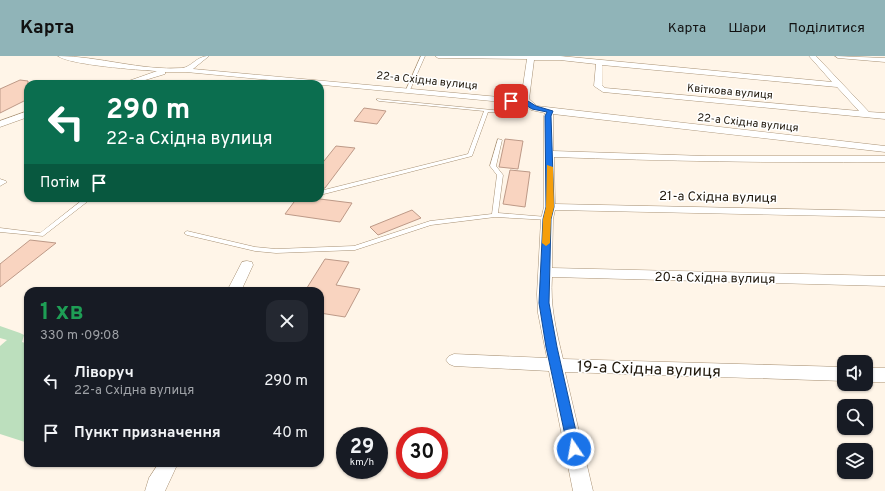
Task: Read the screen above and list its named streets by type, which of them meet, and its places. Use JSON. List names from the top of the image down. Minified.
{"streets":{"street":["22-а Східна вулиця","Квіткова вулиця","21-а Східна вулиця","20-а Східна вулиця","19-а Східна вулиця"]},"page":{"header":"Карта","nav":["Карта","Шари","Поділитися"],"turn":["290 m","22-а Східна вулиця"],"then":"Потім","heading":["1 хв","330 m · 09:08"],"list":[{"name":"Ліворуч","note":"22-а Східна вулиця","value":"290 m"},{"name":"Пункт призначення","value":"40 m"}],"speed":"29 km/h","limit":"30"}}
